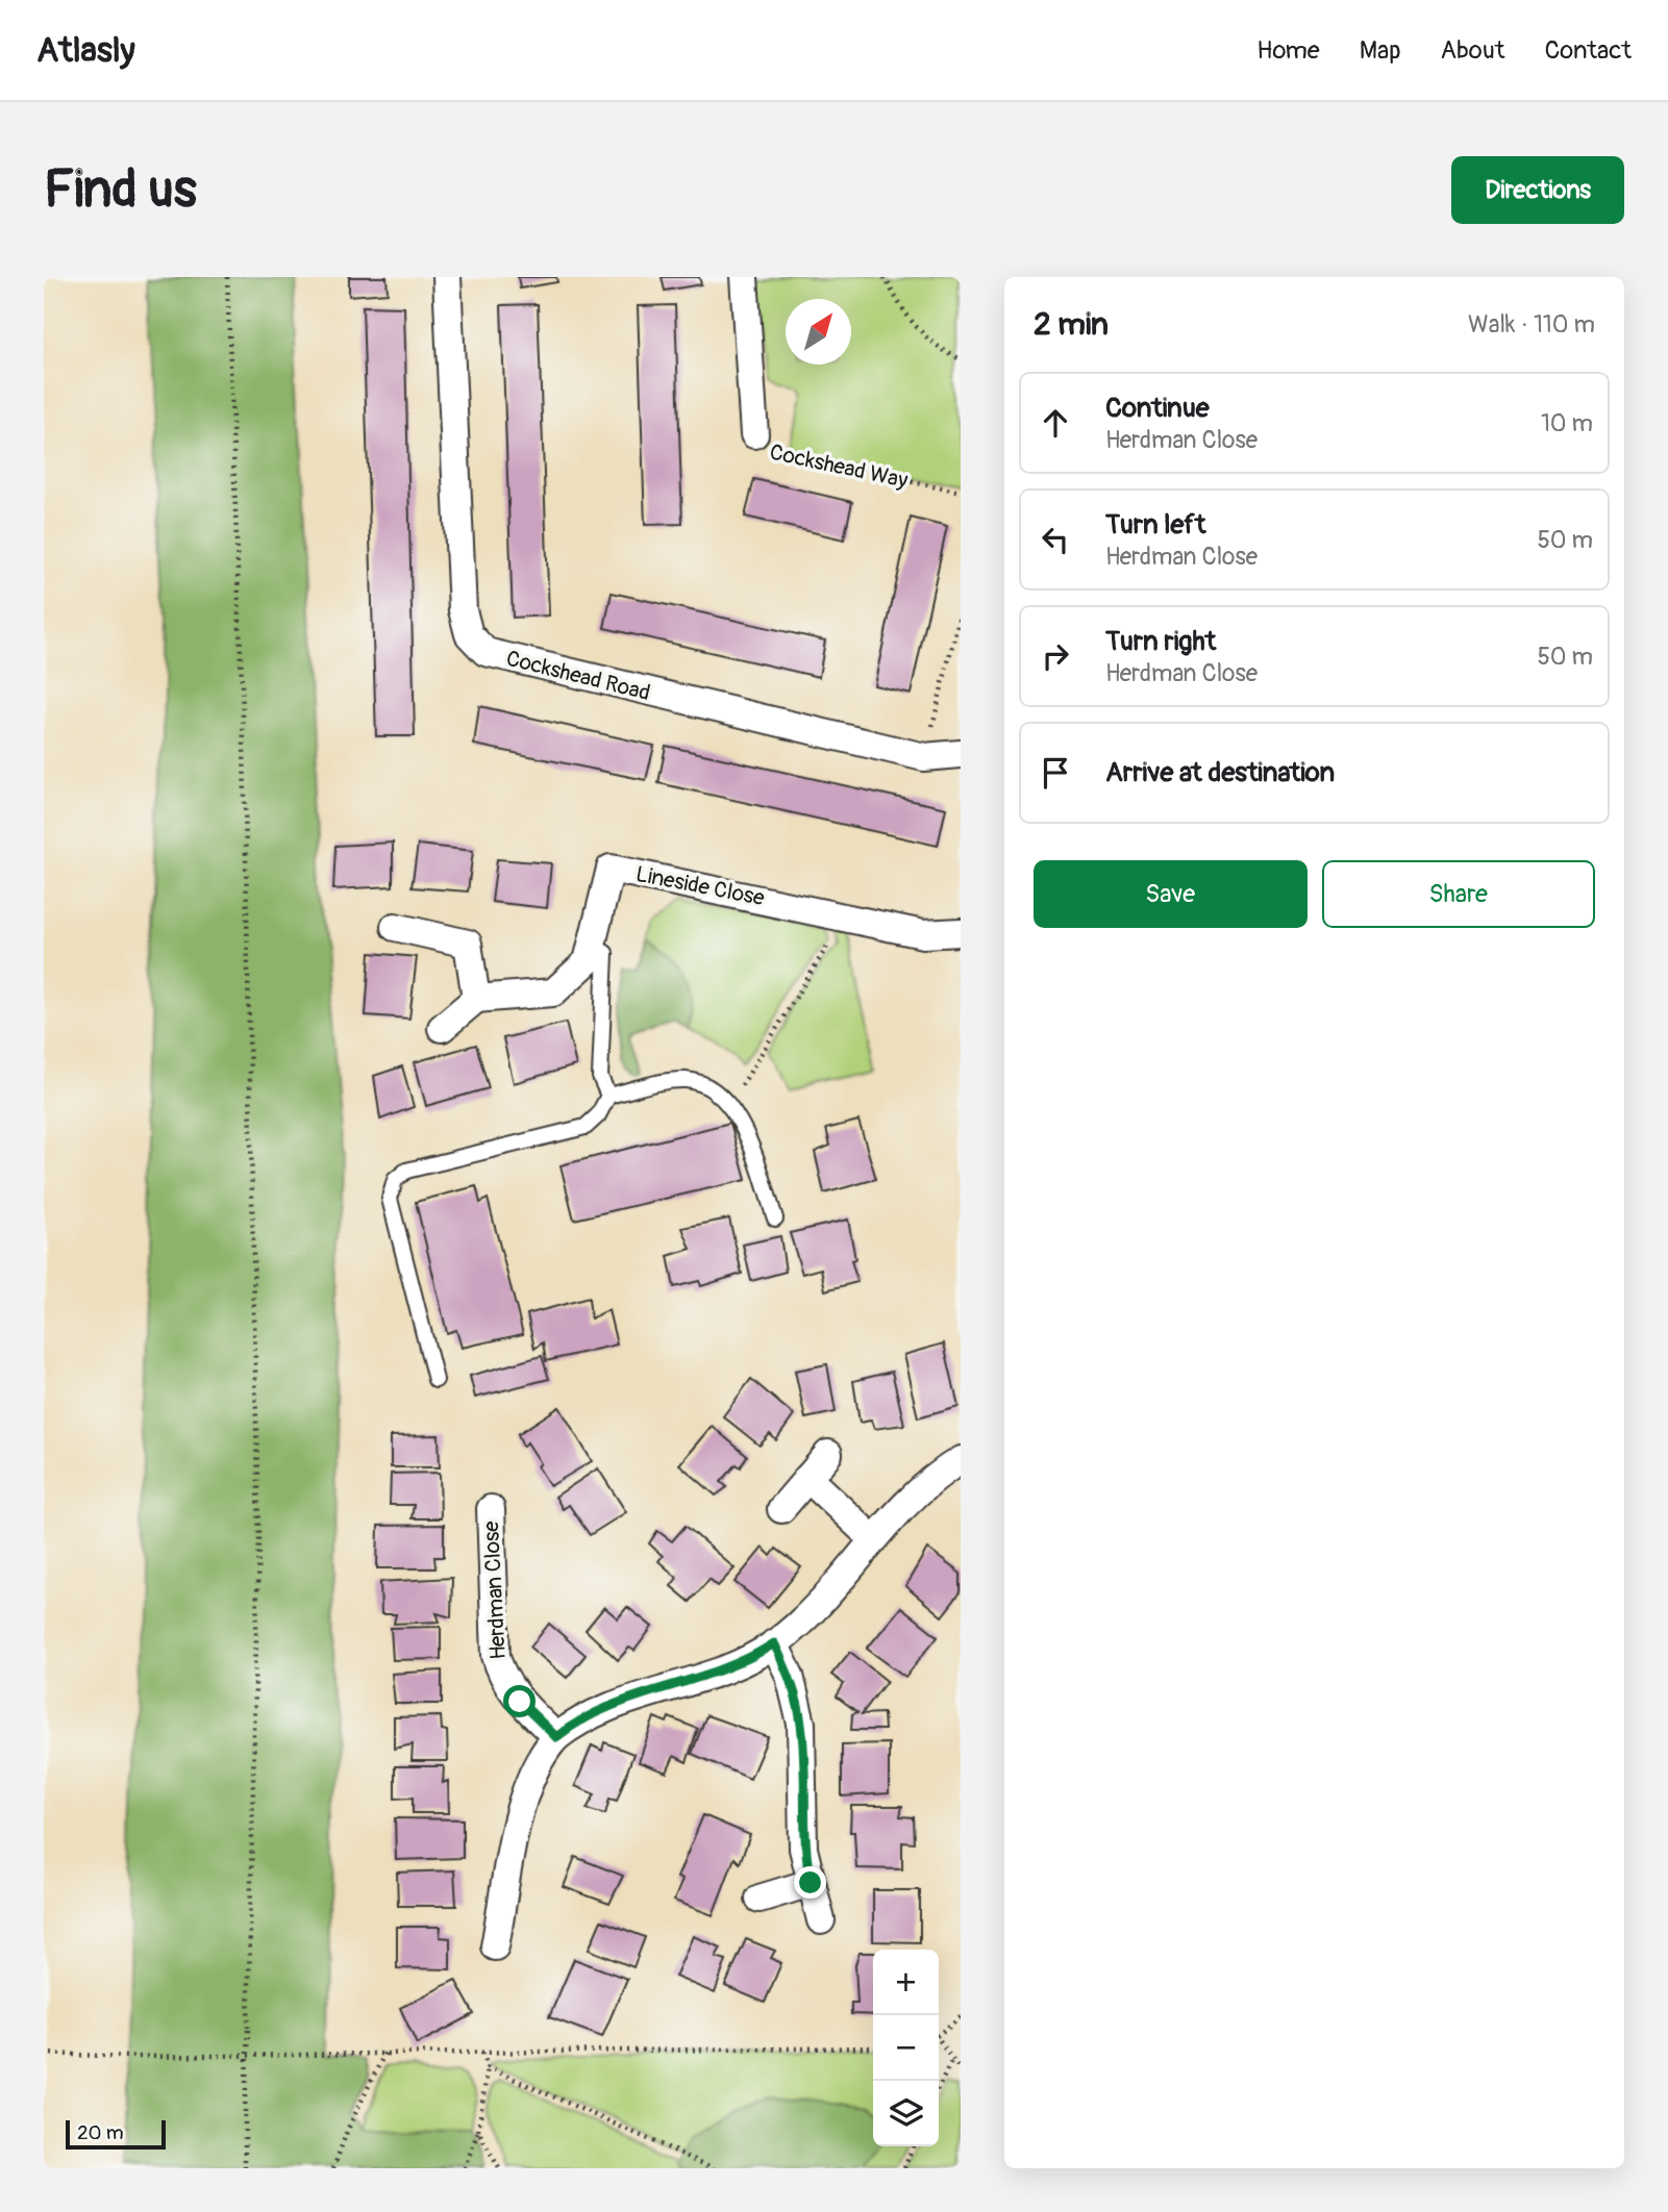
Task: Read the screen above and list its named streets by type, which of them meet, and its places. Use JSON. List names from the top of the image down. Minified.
{"streets":{"street":["Cockshead Way","Cockshead Road","Lineside Close","Herdman Close"]},"scale_bar":"20 m","north":"top right","page":{"header":"Atlasly","nav":["Home","Map","About","Contact"],"buttons":["Directions",["Save","Share"]],"title":"Find us","heading":["2 min","Walk · 110 m"],"list":[["Continue","Herdman Close","10 m"],["Turn left","Herdman Close","50 m"],["Turn right","Herdman Close","50 m"],"Arrive at destination"],"map_buttons":["+","−"],"scale":"20 m"}}
